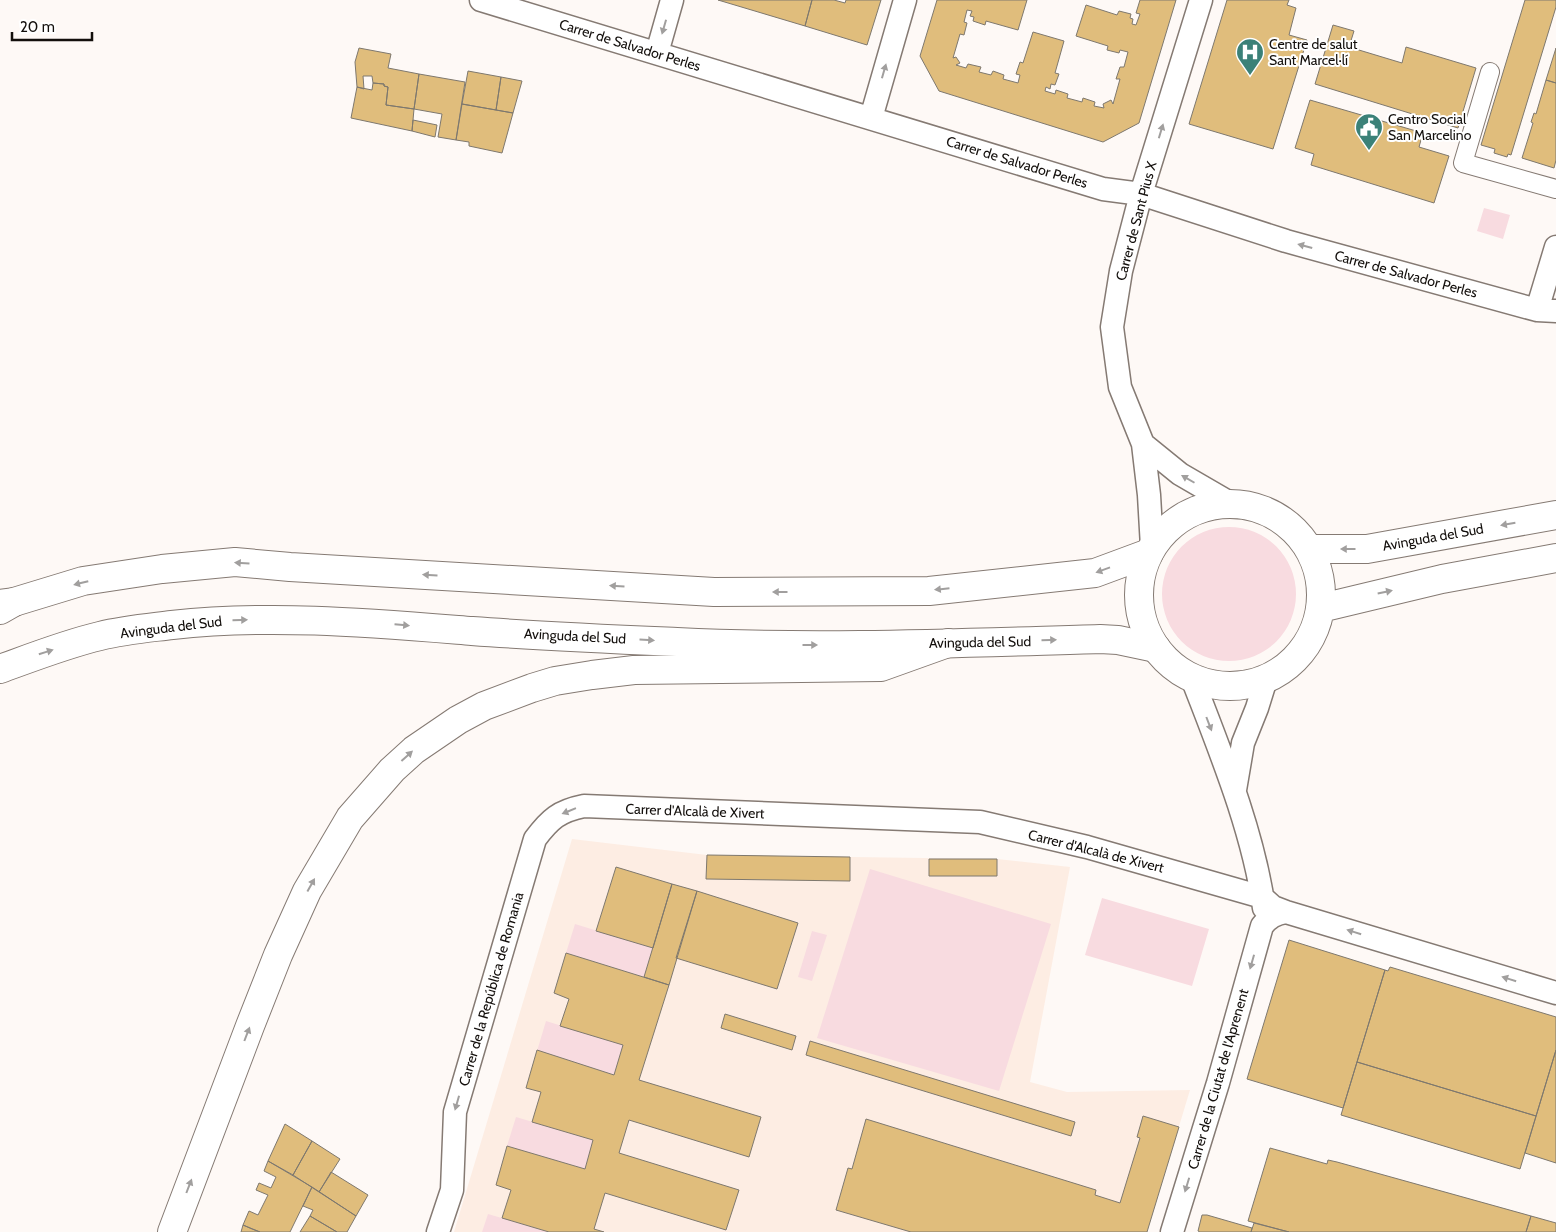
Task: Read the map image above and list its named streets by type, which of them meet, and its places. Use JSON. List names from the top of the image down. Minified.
{"streets":{"main road":["Avinguda del Sud"],"street":["Carrer de Salvador Perles","Carrer de Sant Pius X","Carrer d'Alcalà de Xivert","Carrer de la República de Romania","Carrer de la Ciutat de l'Aprenent"]},"crossings":[["Carrer de Salvador Perles","Carrer de Sant Pius X"],["Carrer d'Alcalà de Xivert","Carrer de la República de Romania"],["Carrer d'Alcalà de Xivert","Carrer de la Ciutat de l'Aprenent"]],"one_way":["Carrer de Salvador Perles","Carrer de la República de Romania","Carrer de la Ciutat de l'Aprenent"],"places":{"hospital":["Centre de salut Sant Marcel·lí"],"public building":["Centro Social San Marcelino"]},"scale_bar":"20 m"}
